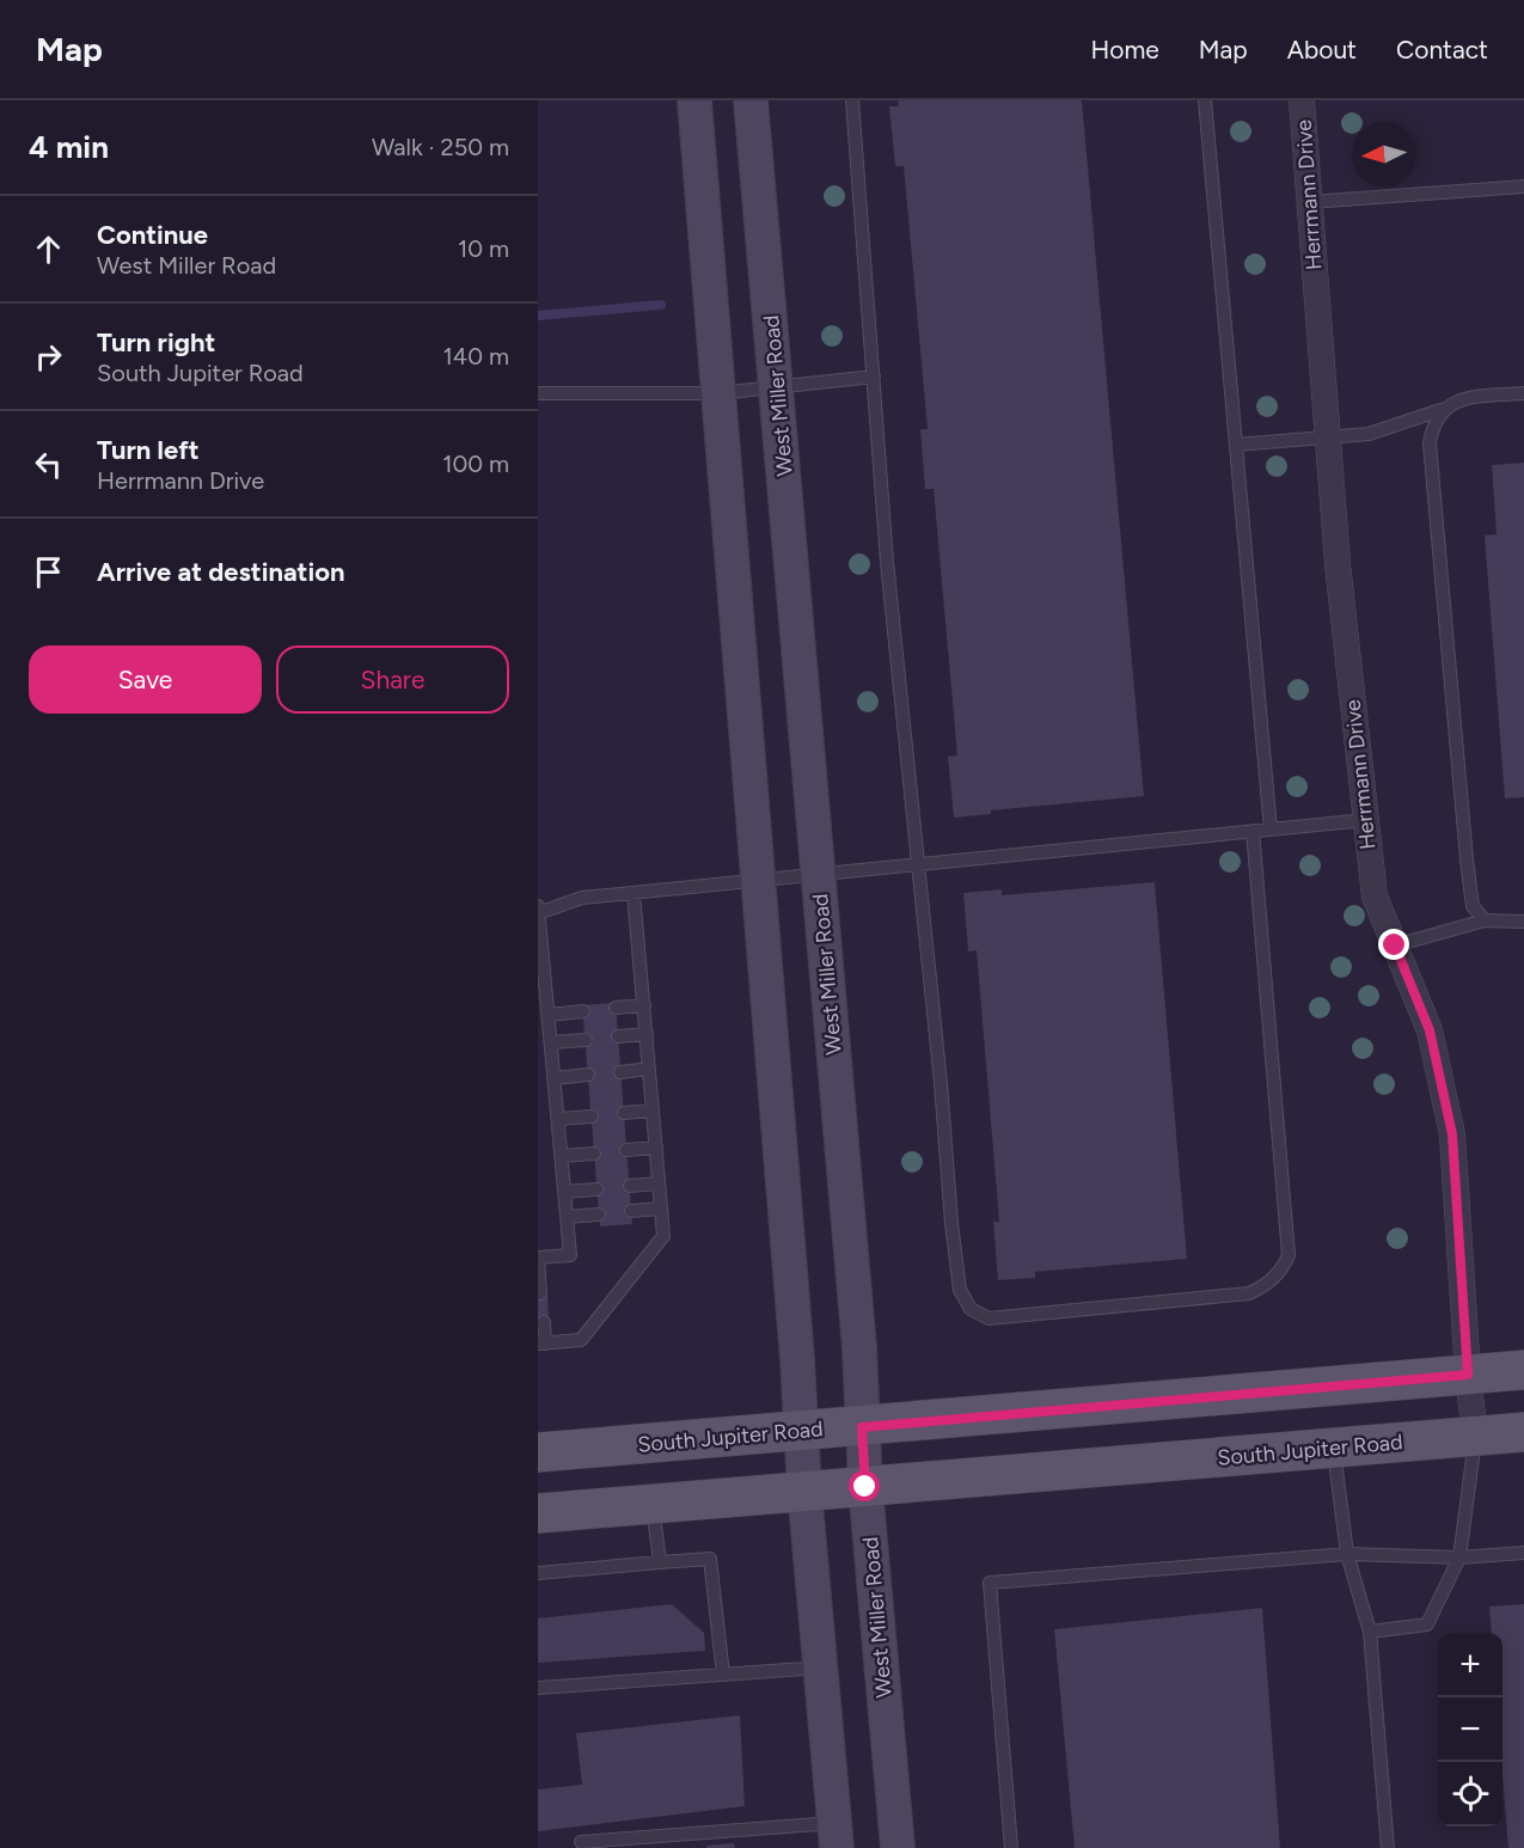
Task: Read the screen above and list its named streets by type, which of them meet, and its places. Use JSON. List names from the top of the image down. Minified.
{"streets":{"main road":["West Miller Road","South Jupiter Road"],"street":["Herrmann Drive"]},"crossings":[["Herrmann Drive","South Jupiter Road"],["West Miller Road","South Jupiter Road"]],"north":"left","page":{"header":"Map","nav":["Home","Map","About","Contact"],"heading":["4 min","Walk · 250 m"],"list":[["Continue","West Miller Road","10 m"],["Turn right","South Jupiter Road","140 m"],["Turn left","Herrmann Drive","100 m"],"Arrive at destination"],"buttons":["Save","Share"],"map_buttons":["+","−"]}}
